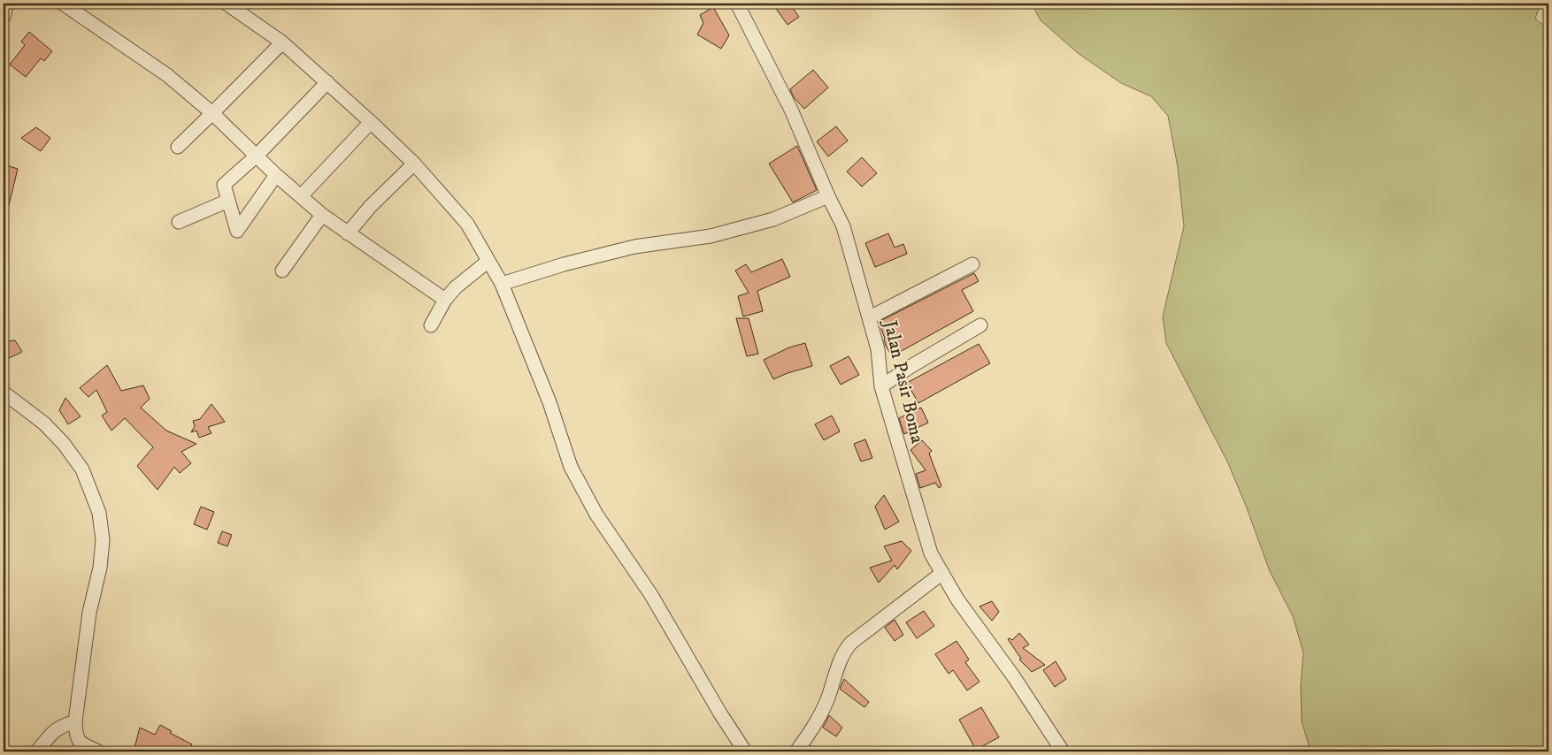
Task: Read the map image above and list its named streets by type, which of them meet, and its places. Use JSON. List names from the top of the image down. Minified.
{"streets":{"street":["Jalan Pasir Boma"]}}
